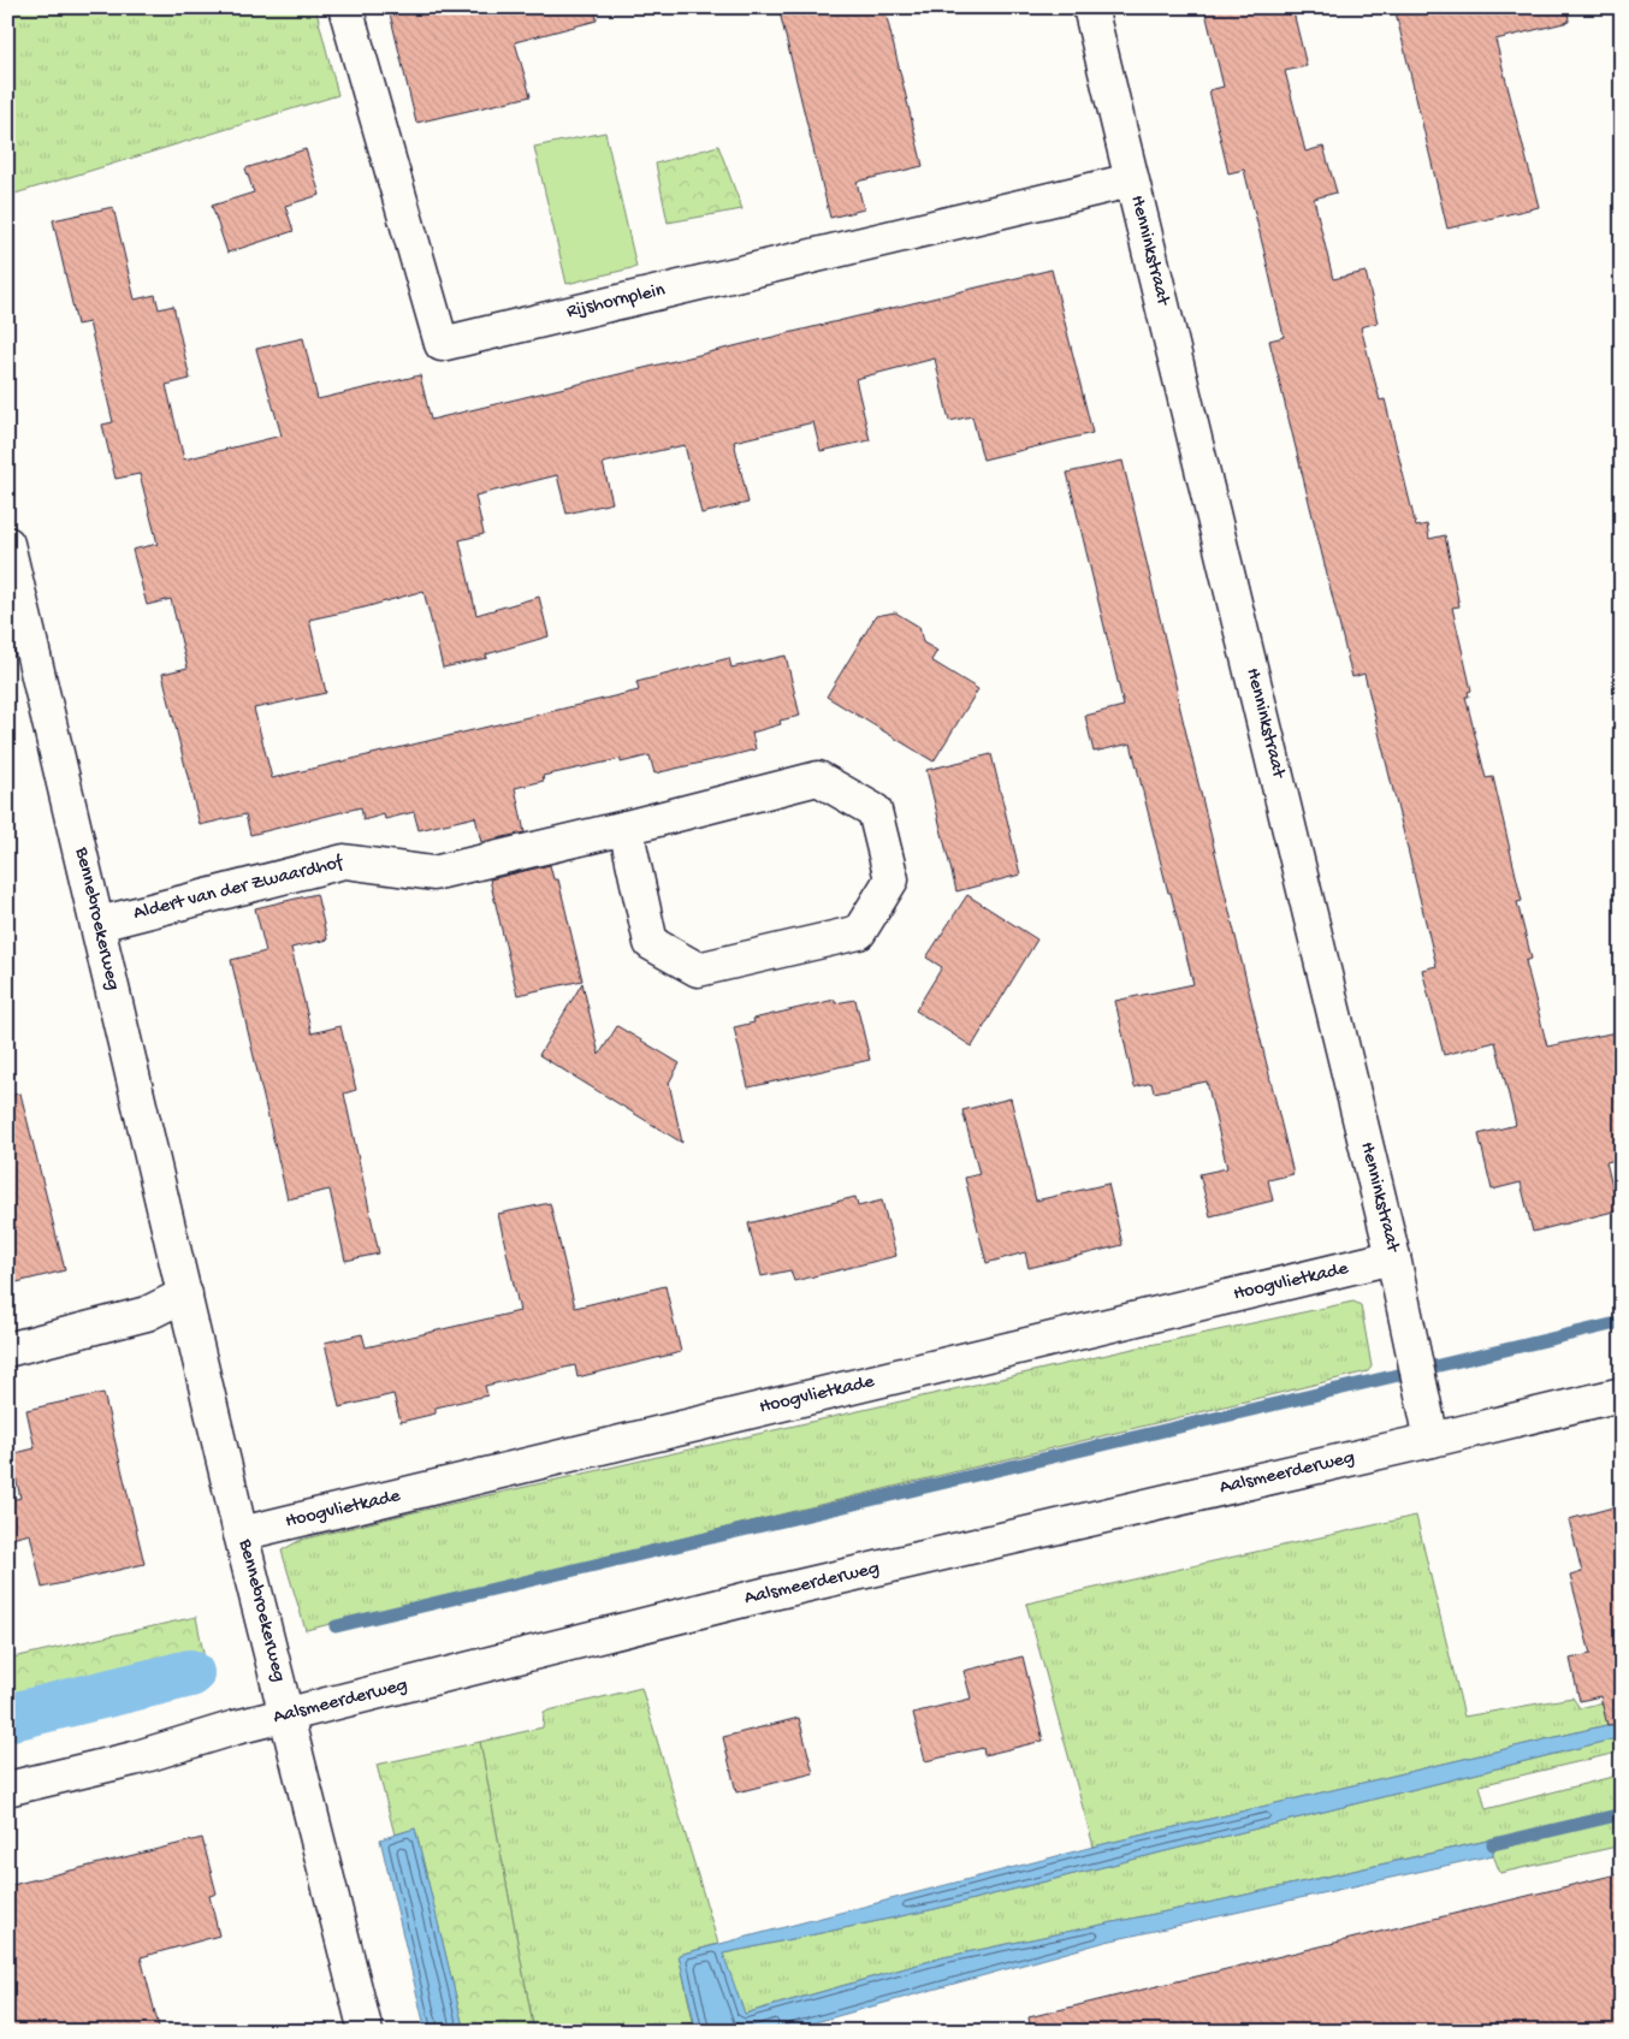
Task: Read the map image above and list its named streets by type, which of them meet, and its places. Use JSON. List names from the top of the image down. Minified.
{"streets":{"street":["Henninkstraat","Rijshornplein","Aldert van der Zwaardhof","Bennebroekerweg","Hoogvlietkade","Aalsmeerderweg"]},"crossings":[["Henninkstraat","Rijshornplein"],["Henninkstraat","Hoogvlietkade"],["Henninkstraat","Aalsmeerderweg"],["Aldert van der Zwaardhof","Bennebroekerweg"],["Bennebroekerweg","Hoogvlietkade"],["Bennebroekerweg","Aalsmeerderweg"]]}
